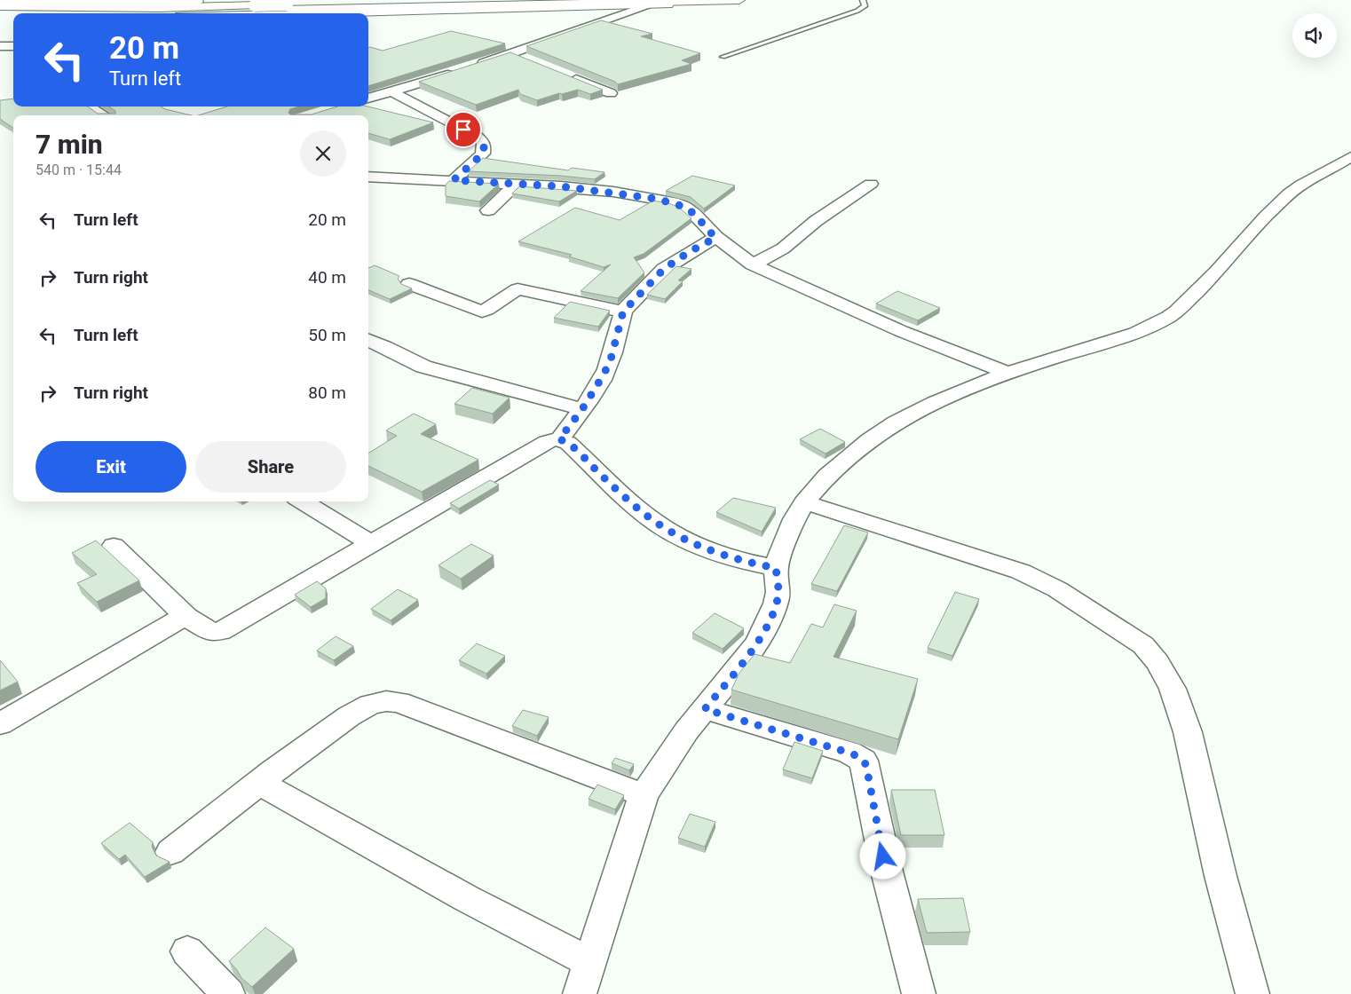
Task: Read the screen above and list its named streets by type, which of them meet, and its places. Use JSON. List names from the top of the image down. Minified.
{"page":{"turn":["20 m","Turn left"],"heading":["7 min","540 m · 15:44"],"list":[{"name":"Turn left","value":"20 m"},{"name":"Turn right","value":"40 m"},{"name":"Turn left","value":"50 m"},{"name":"Turn right","value":"80 m"}],"buttons":["Exit","Share"]}}
